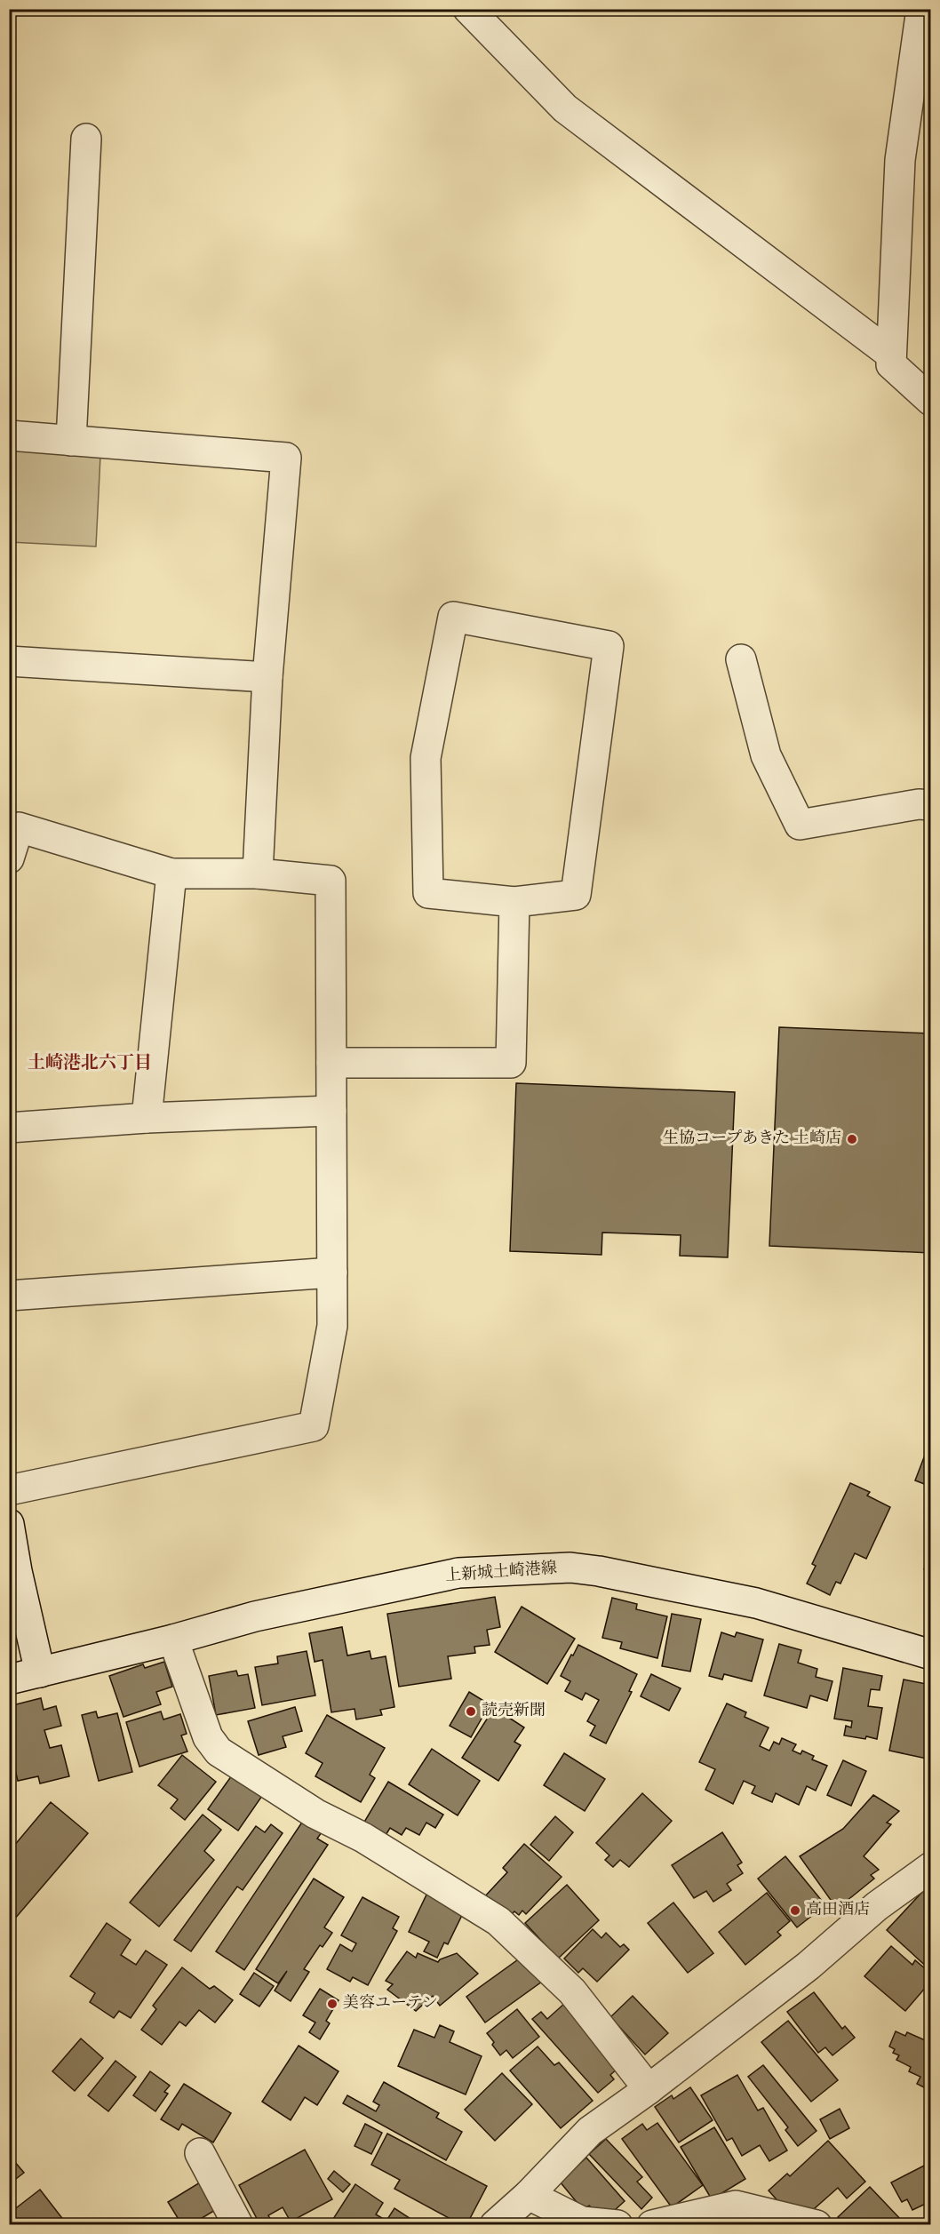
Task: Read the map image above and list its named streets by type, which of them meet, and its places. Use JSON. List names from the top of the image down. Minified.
{"streets":{"street":["上新城土崎港線"]},"districts":["土崎港北六丁目"],"places":["生協コープあきた 土崎店","読売新聞","高田酒店","美容ユーテン"]}
